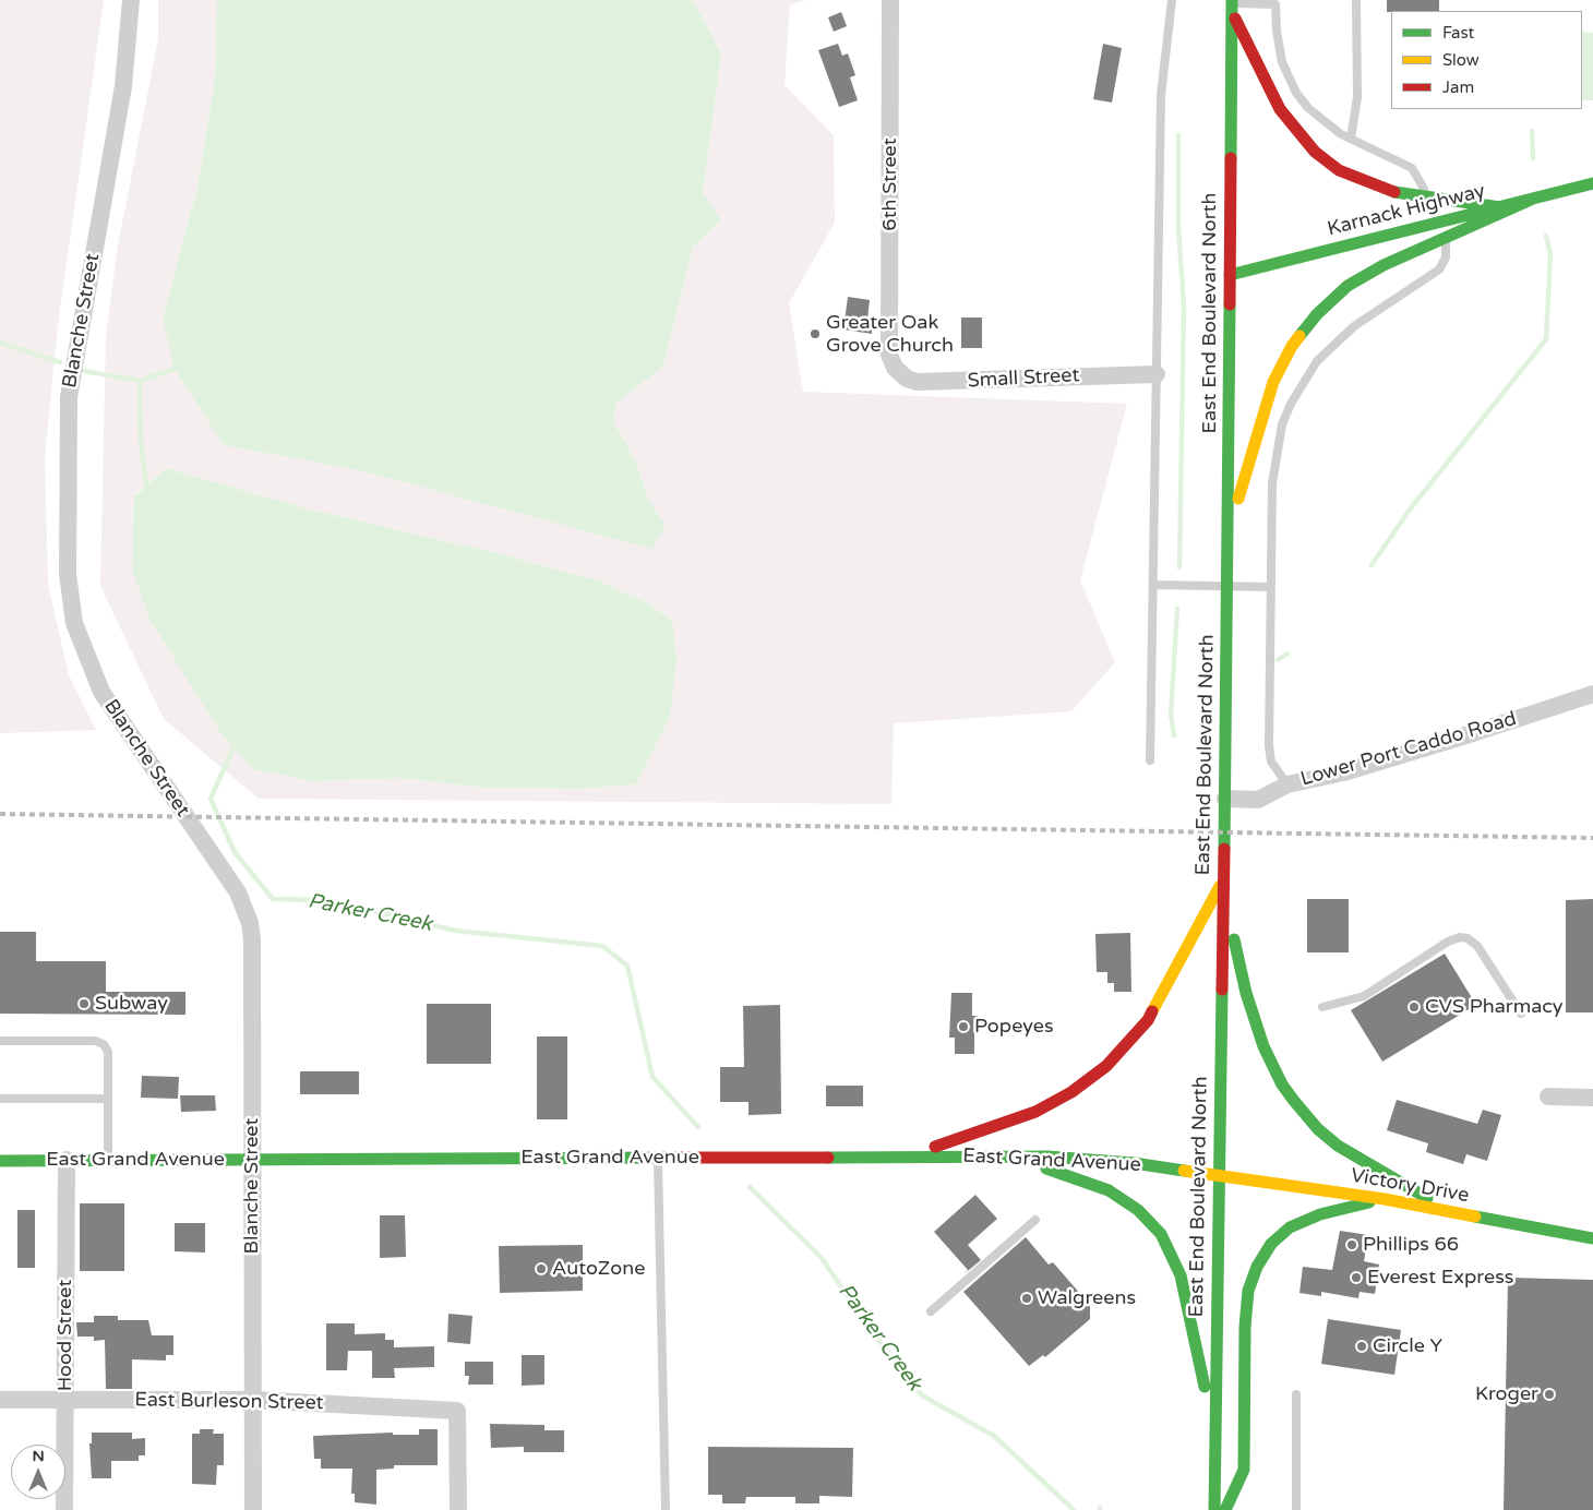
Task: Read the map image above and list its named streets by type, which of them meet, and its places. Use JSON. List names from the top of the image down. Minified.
{"streets":{"main road":["Karnack Highway","East End Boulevard North","East Grand Avenue","Victory Drive"],"street":["6th Street","Blanche Street","Small Street","Lower Port Caddo Road","Hood Street","East Burleson Street"]},"crossings":[["6th Street","Small Street"],["Karnack Highway","East End Boulevard North"],["East End Boulevard North","Lower Port Caddo Road"],["East End Boulevard North","East Grand Avenue"],["East End Boulevard North","Victory Drive"],["Blanche Street","East Grand Avenue"],["Blanche Street","East Burleson Street"],["East Grand Avenue","Victory Drive"],["East Grand Avenue","Hood Street"],["Hood Street","East Burleson Street"]],"water":["Parker Creek"],"places":["Greater Oak Grove Church","Subway","CVS Pharmacy","Popeyes","Phillips 66","AutoZone","Everest Express","Walgreens","Circle Y","Kroger"],"legend":["Fast","Slow","Jam"],"north":"top"}
